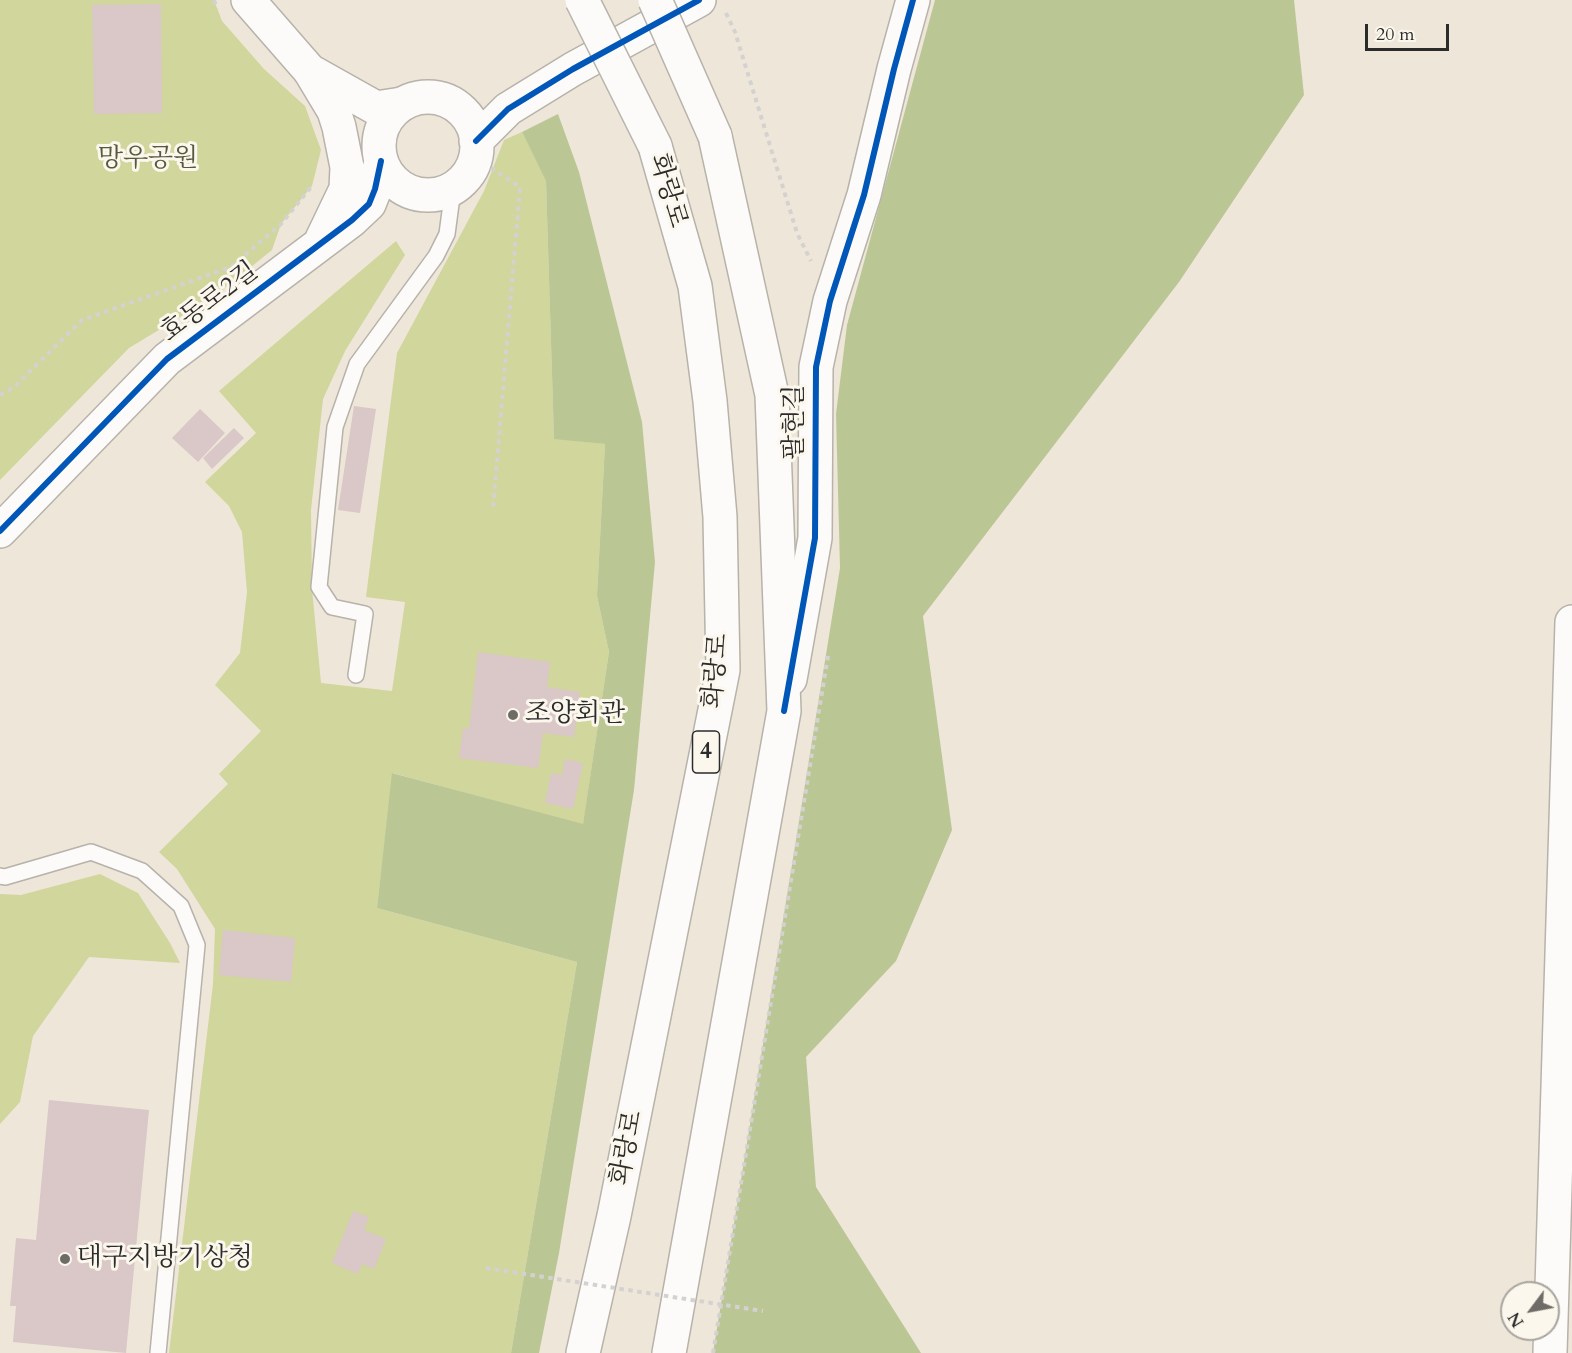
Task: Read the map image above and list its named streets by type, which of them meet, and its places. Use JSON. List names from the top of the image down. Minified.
{"streets":{"main road":["화랑로","효동로2길","팔현길","4"]},"parks":["망우공원"],"places":["조양회관","대구지방기상청"],"scale_bar":"20 m","north":"bottom left"}
